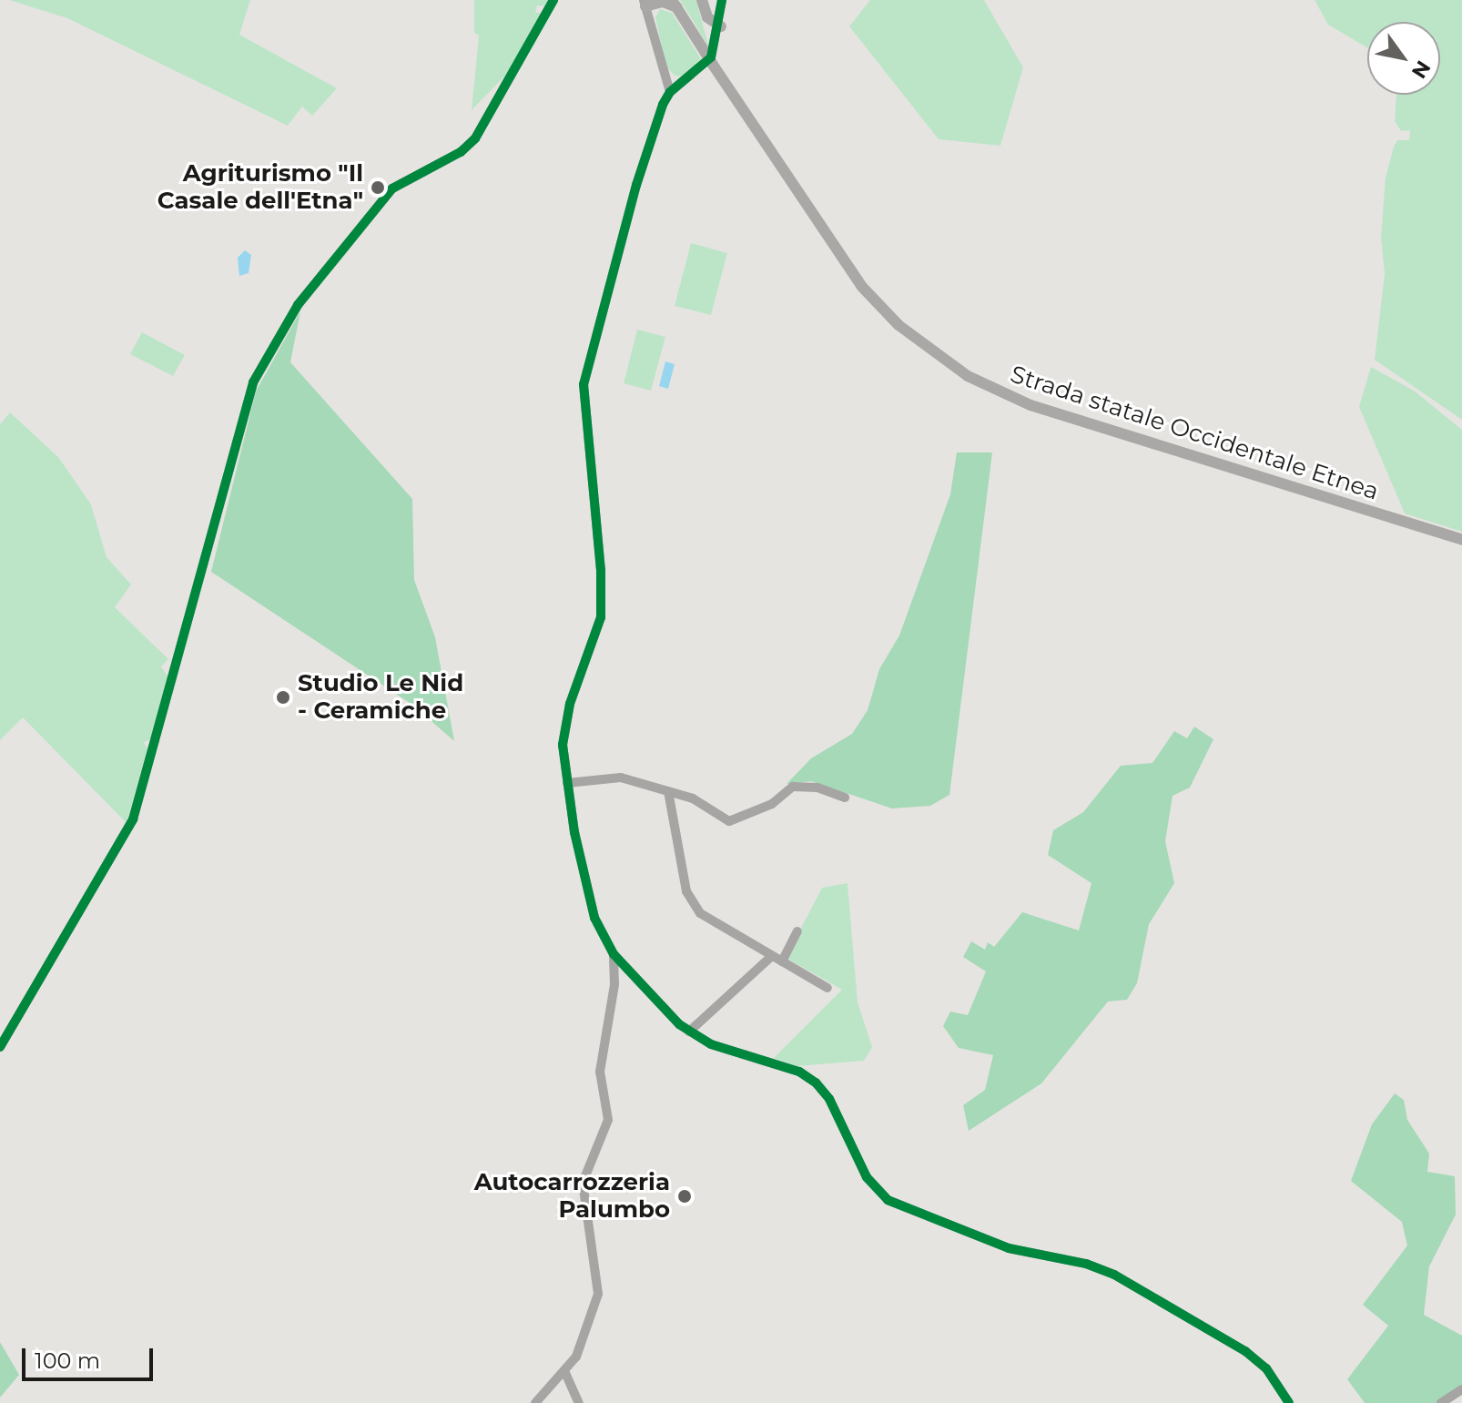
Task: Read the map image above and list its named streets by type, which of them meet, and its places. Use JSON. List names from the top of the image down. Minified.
{"streets":{"main road":["Strada statale Occidentale Etnea"]},"places":["Agriturismo \"Il Casale dell'Etna\"","Studio Le Nid - Ceramiche","Autocarrozzeria Palumbo"],"scale_bar":"100 m","north":"bottom right"}
